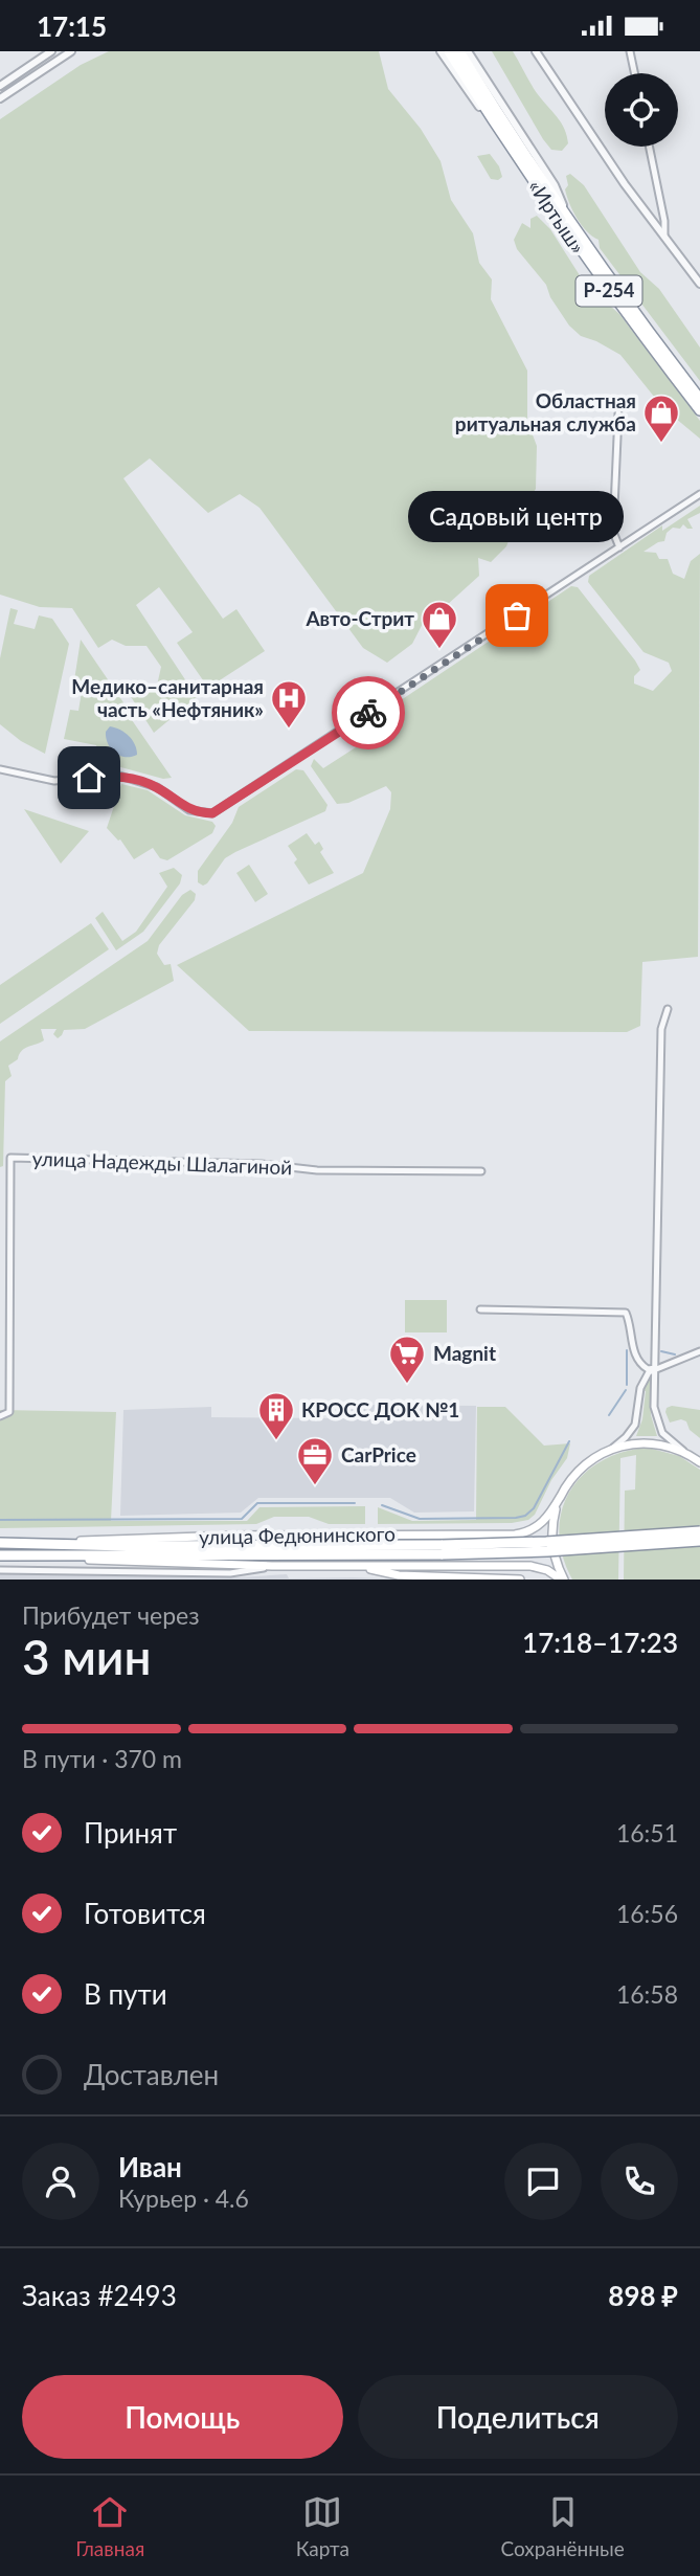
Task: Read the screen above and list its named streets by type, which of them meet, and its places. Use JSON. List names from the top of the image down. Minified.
{"streets":{"highway":["«Иртыш»","Р-254","улица Федюнинского"],"street":["улица Надежды Шалагиной"]},"places":{"shop":["Областная ритуальная служба","Авто-Стрит"],"other":["Садовый центр"],"hospital":["Медико–санитарная часть «Нефтяник»"],"supermarket":["Magnit"],"building":["КРОСС ДОК №1"],"office":["CarPrice"]},"page":{"status":"17:15","bubble":"Садовый центр","heading":["3 мин","Прибудет через","17:18–17:23"],"panel":["Иван","Курьер · 4.6","Заказ #2493","898 ₽"],"bar":"В пути · 370 m","list":[["Принят","16:51"],["Готовится","16:56"],["В пути","16:58"],"Доставлен"],"buttons":["Помощь","Поделиться"],"tabs":["Главная","Карта","Сохранённые"]}}
